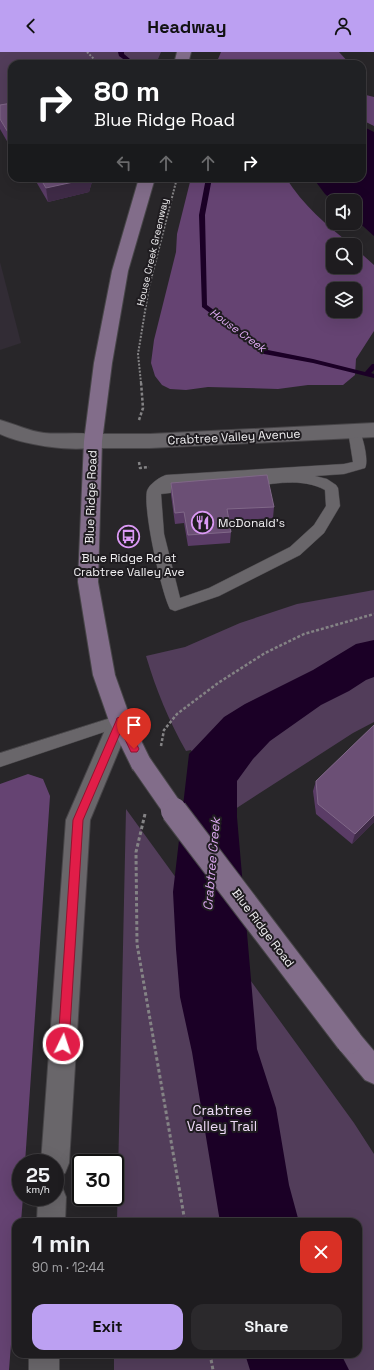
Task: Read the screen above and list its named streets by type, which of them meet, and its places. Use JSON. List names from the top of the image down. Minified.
{"streets":{"main road":["Blue Ridge Road"],"street":["Crabtree Valley Avenue"],"path":["House Creek Greenway"]},"crossings":[["Crabtree Valley Avenue","Blue Ridge Road"]],"water":["House Creek","Crabtree Creek"],"parks":["Crabtree Valley Trail"],"places":{"restaurant":["McDonald's"],"bus stop":["Blue Ridge Rd at Crabtree Valley Ave"]},"page":{"header":"Headway","turn":["80 m","Blue Ridge Road"],"speed":"25 km/h","limit":"30","heading":["1 min","90 m · 12:44"],"buttons":["Exit","Share"]}}
